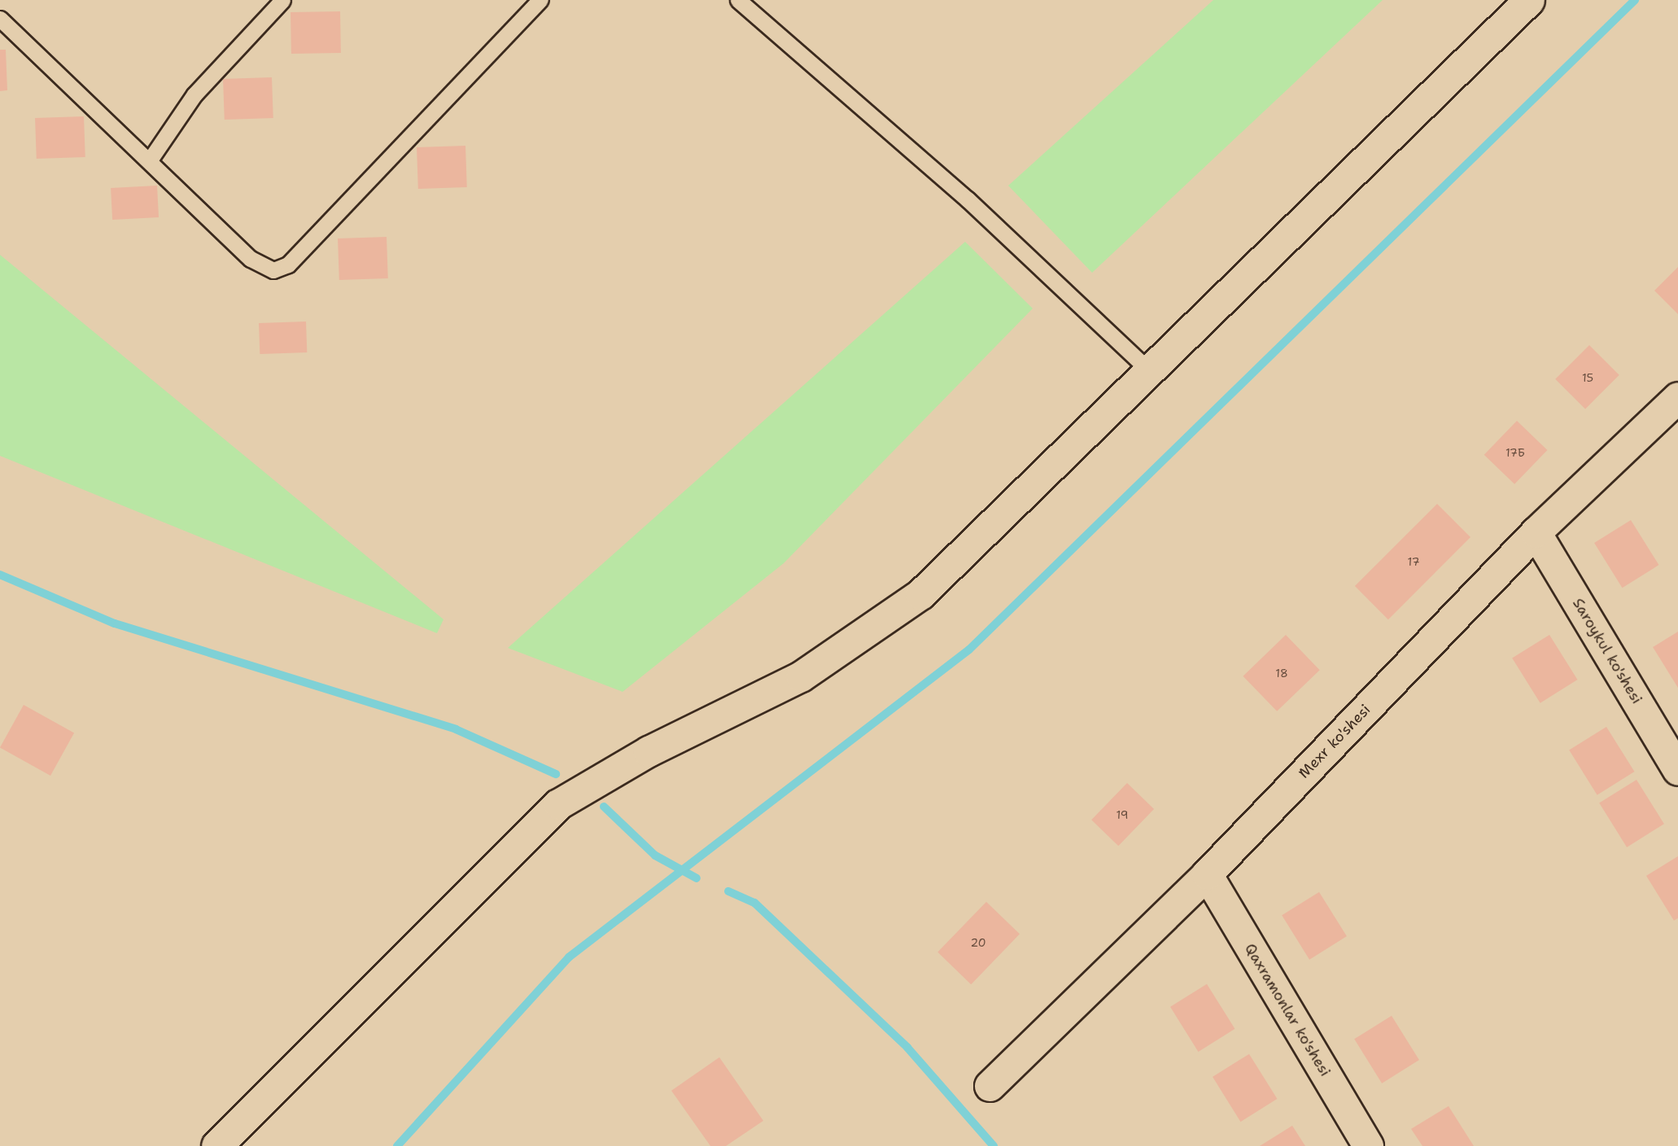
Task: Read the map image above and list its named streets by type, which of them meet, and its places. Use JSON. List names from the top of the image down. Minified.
{"streets":{"street":["Saroykul ko'shesi","Mexr ko'shesi","Qaxramonlar ko'shesi"]},"crossings":[["Saroykul ko'shesi","Mexr ko'shesi"],["Mexr ko'shesi","Qaxramonlar ko'shesi"]],"house_numbers":["15","17Б","17","18","19","20"]}
